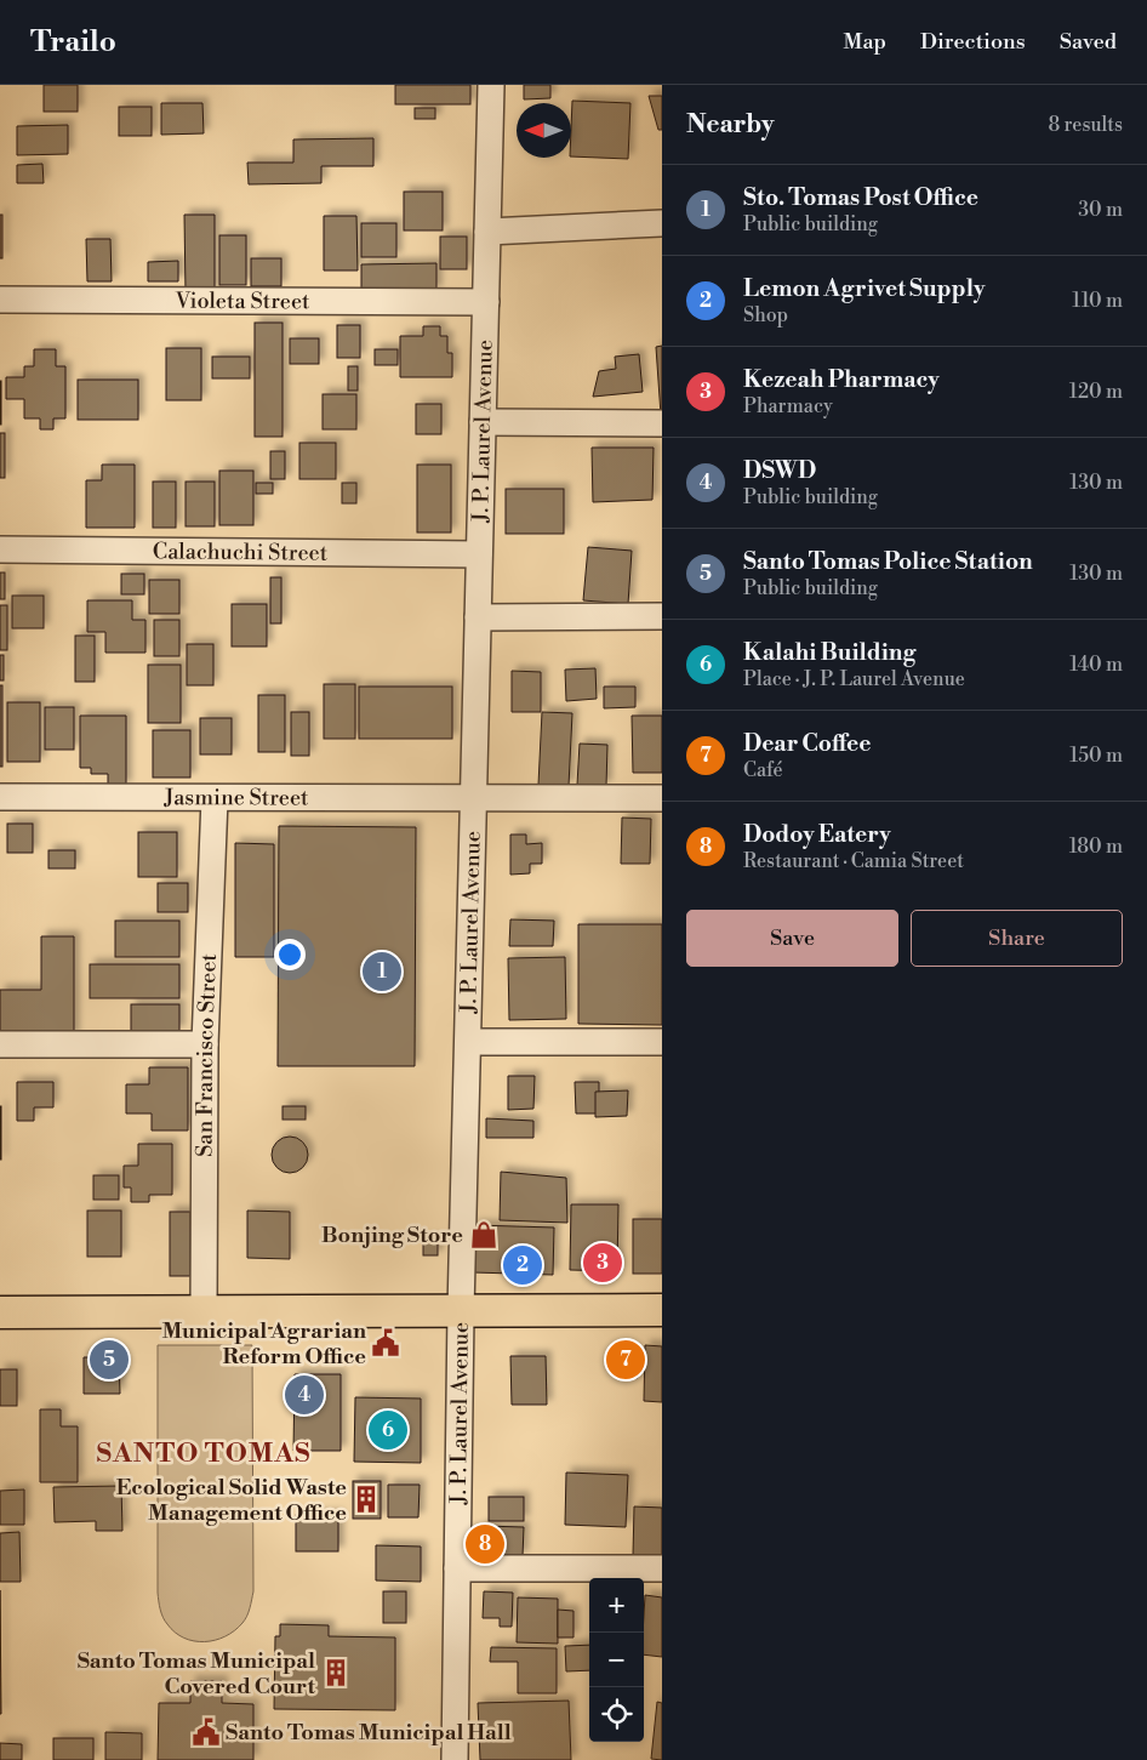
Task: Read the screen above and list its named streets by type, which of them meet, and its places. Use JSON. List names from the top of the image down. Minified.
{"streets":{"street":["Violeta Street","J. P. Laurel Avenue","Calachuchi Street","Jasmine Street","San Francisco Street"]},"crossings":[["Violeta Street","J. P. Laurel Avenue"],["J. P. Laurel Avenue","Calachuchi Street"],["J. P. Laurel Avenue","Jasmine Street"],["Jasmine Street","San Francisco Street"]],"districts":["SANTO TOMAS"],"places":{"shop":["Bonjing Store"],"public building":["Municipal Agrarian Reform Office","Santo Tomas Municipal Hall"],"building":["Ecological Solid Waste Management Office","Santo Tomas Municipal Covered Court"]},"north":"left","page":{"header":"Trailo","nav":["Map","Directions","Saved"],"heading":["Nearby","8 results"],"list":[{"mark":"1","name":"Sto. Tomas Post Office","note":"Public building","value":"30 m"},{"mark":"2","name":"Lemon Agrivet Supply","note":"Shop","value":"110 m"},{"mark":"3","name":"Kezeah Pharmacy","note":"Pharmacy","value":"120 m"},{"mark":"4","name":"DSWD","note":"Public building","value":"130 m"},{"mark":"5","name":"Santo Tomas Police Station","note":"Public building","value":"130 m"},{"mark":"6","name":"Kalahi Building","note":"Place · J. P. Laurel Avenue","value":"140 m"},{"mark":"7","name":"Dear Coffee","note":"Café","value":"150 m"},{"mark":"8","name":"Dodoy Eatery","note":"Restaurant · Camia Street","value":"180 m"}],"buttons":["Save","Share"],"pins":["1","3","2","5","7","4","6","8"],"map_buttons":["+","−"]}}
